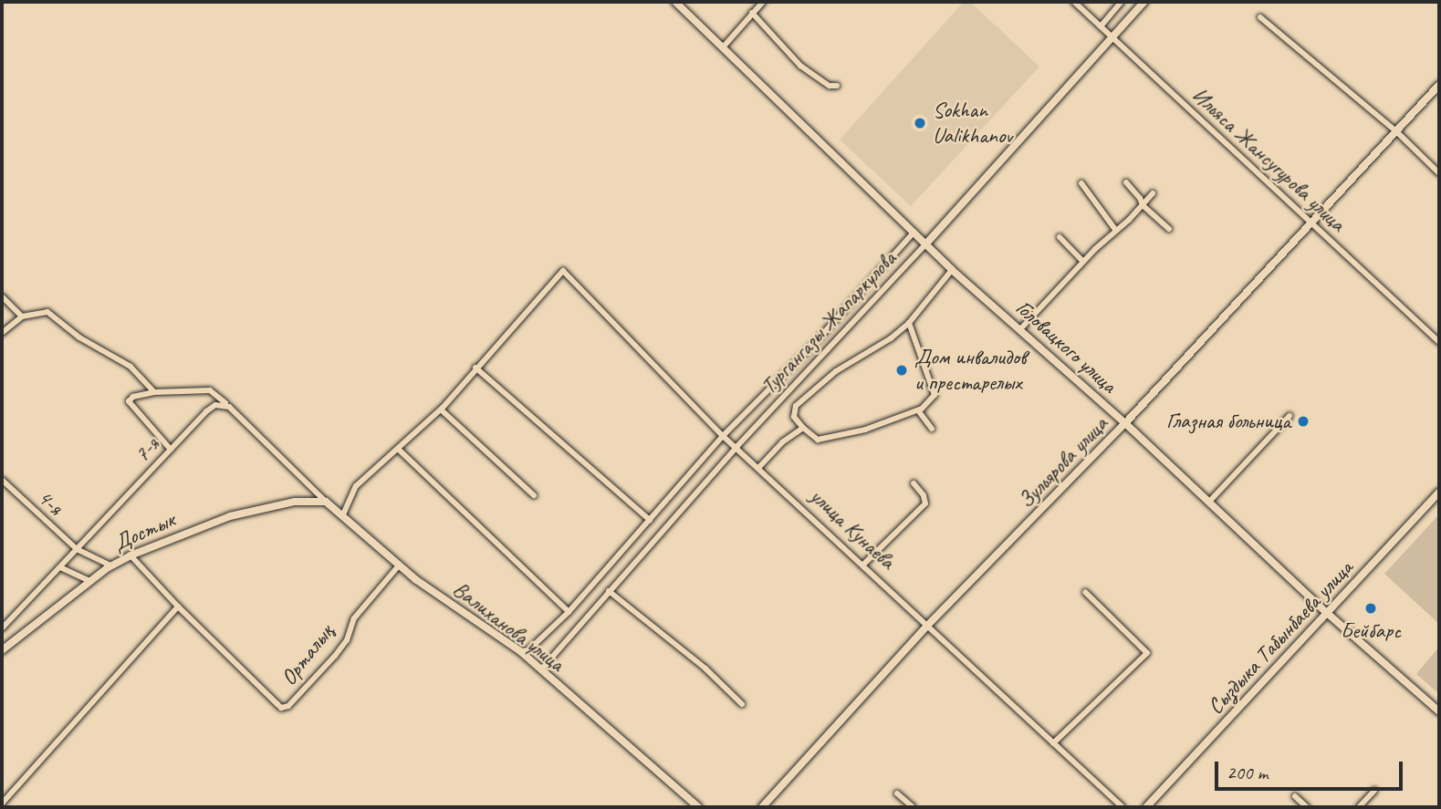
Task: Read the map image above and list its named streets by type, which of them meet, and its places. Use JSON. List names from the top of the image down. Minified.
{"streets":{"street":["Ильяса Жансугурова улица","Тургангазы Жапаркулова","Головацкого улица","7-я","Зульярова улица","4-я","улица Кунаева","Достык","Валиханова улица","Сыздыка Табынбаева улица","Орталық"]},"crossings":[["Ильяса Жансугурова улица","Тургангазы Жапаркулова"],["Ильяса Жансугурова улица","Зульярова улица"],["Тургангазы Жапаркулова","Головацкого улица"],["Тургангазы Жапаркулова","улица Кунаева"],["Тургангазы Жапаркулова","Валиханова улица"],["Головацкого улица","Зульярова улица"],["Головацкого улица","Сыздыка Табынбаева улица"],["7-я","4-я"],["Зульярова улица","улица Кунаева"],["4-я","Достык"],["Достык","Валиханова улица"],["Валиханова улица","Орталық"]],"places":["Sokhan Ualikhanov","Дом инвалидов и престарелых","Глазная больница","Бейбарс"],"scale_bar":"200 m"}
